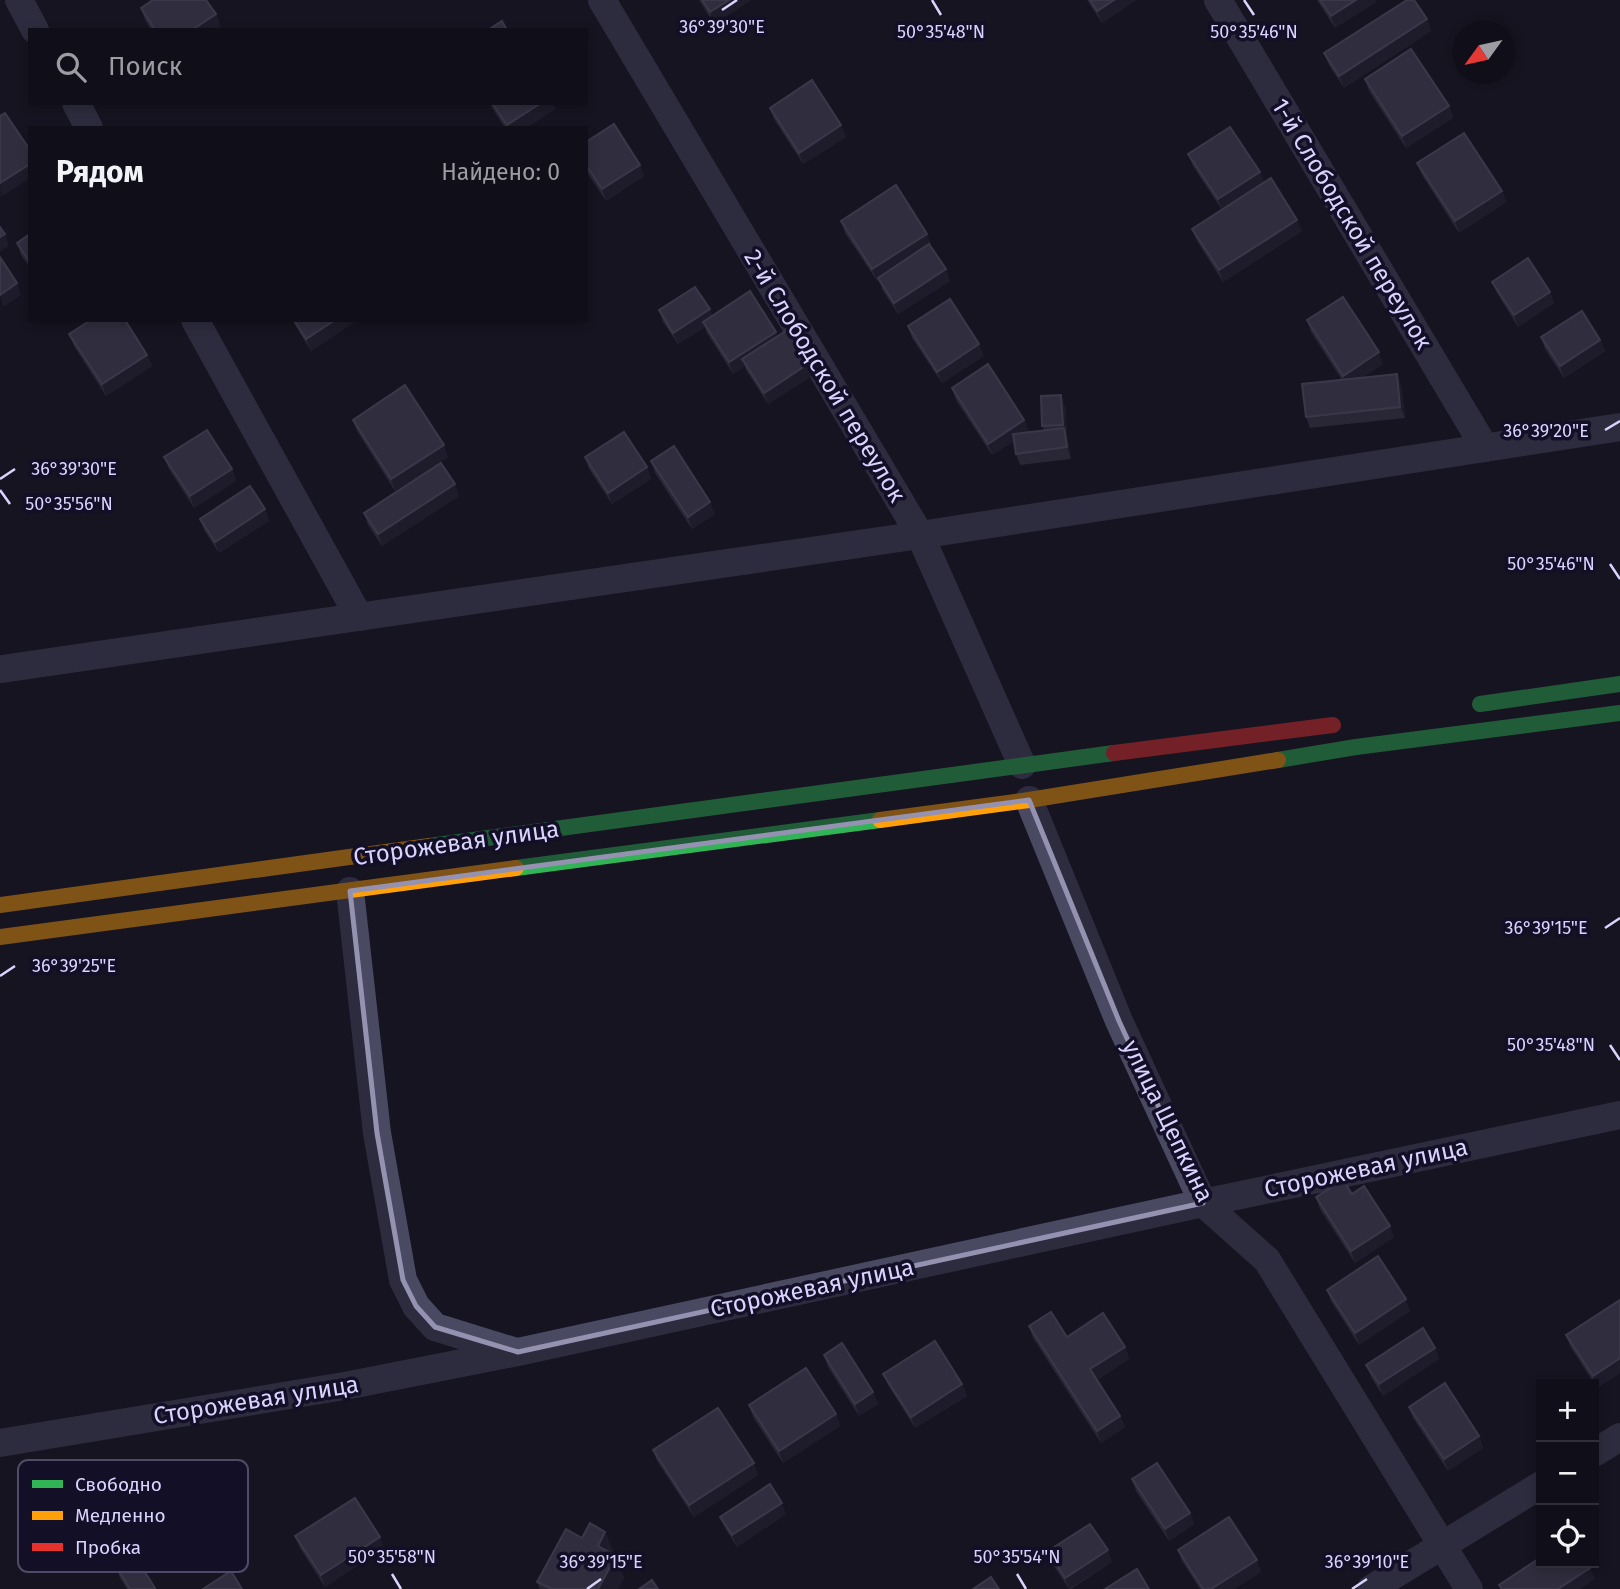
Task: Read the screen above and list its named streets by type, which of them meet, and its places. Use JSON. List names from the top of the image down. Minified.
{"streets":{"main road":["Сторожевая улица"],"street":["1-й Слободской переулок","2-й Слободской переулок","улица Щепкина"]},"crossings":[["2-й Слободской переулок","Сторожевая улица"],["Сторожевая улица","улица Щепкина"]],"legend":["Свободно","Медленно","Пробка"],"north":"bottom left","page":{"search":"Поиск","heading":["Рядом","Найдено: 0"],"map_buttons":["+","−"]},"coordinates":["36°39'30\"E","50°35'48\"N","50°35'46\"N","36°39'20\"E","50°35'56\"N","36°39'15\"E","36°39'25\"E","50°35'58\"N","50°35'54\"N","36°39'10\"E"]}
